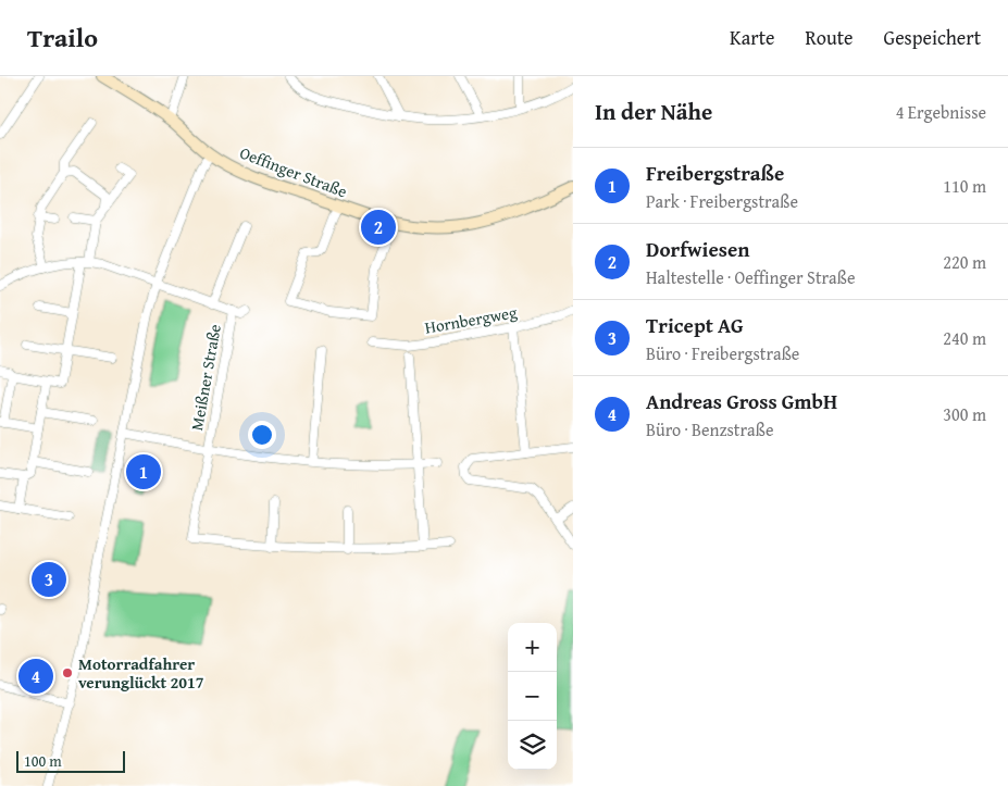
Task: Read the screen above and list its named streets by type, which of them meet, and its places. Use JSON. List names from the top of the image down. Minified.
{"streets":{"street":["Oeffinger Straße","Hornbergweg","Meißner Straße"]},"places":["Motorradfahrer verunglückt 2017"],"scale_bar":"100 m","page":{"header":"Trailo","nav":["Karte","Route","Gespeichert"],"heading":["In der Nähe","4 Ergebnisse"],"list":[{"mark":"1","name":"Freibergstraße","note":"Park · Freibergstraße","value":"110 m"},{"mark":"2","name":"Dorfwiesen","note":"Haltestelle · Oeffinger Straße","value":"220 m"},{"mark":"3","name":"Tricept AG","note":"Büro · Freibergstraße","value":"240 m"},{"mark":"4","name":"Andreas Gross GmbH","note":"Büro · Benzstraße","value":"300 m"}],"pins":["2","1","3","4"],"map_buttons":["+","−"],"scale":"100 m"}}
